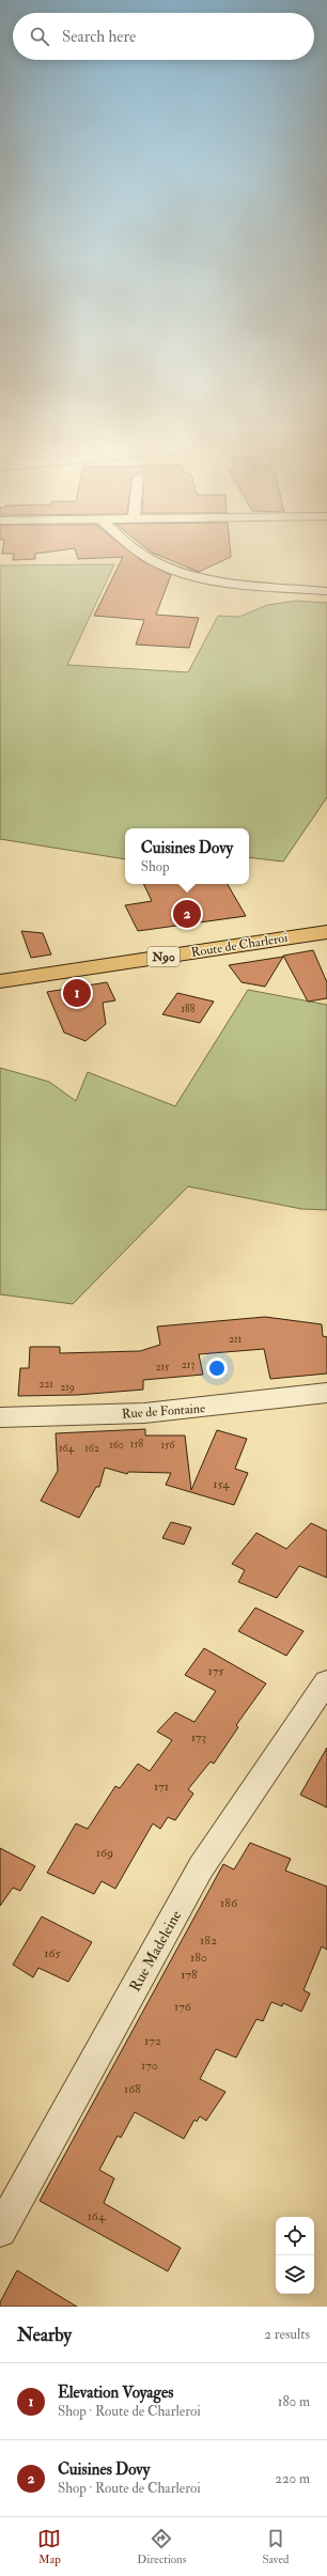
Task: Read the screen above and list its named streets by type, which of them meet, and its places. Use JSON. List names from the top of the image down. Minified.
{"streets":{"main road":["Route de Charleroi","N90"],"street":["Rue de Fontaine","Rue Madeleine"]},"house_numbers":["188","211","213","215","221","219","158","160","156","164","162","154","175","173","171","169","186","182","165","180","178","176","172","170","168","164"],"page":{"search":"Search here","popup":["Cuisines Dovy","Shop"],"pins":["2","1"],"heading":["Nearby","2 results"],"list":[{"mark":"1","name":"Elevation Voyages","note":"Shop · Route de Charleroi","value":"180 m"},{"mark":"2","name":"Cuisines Dovy","note":"Shop · Route de Charleroi","value":"220 m"}],"nav":["Map","Directions","Saved"]}}
